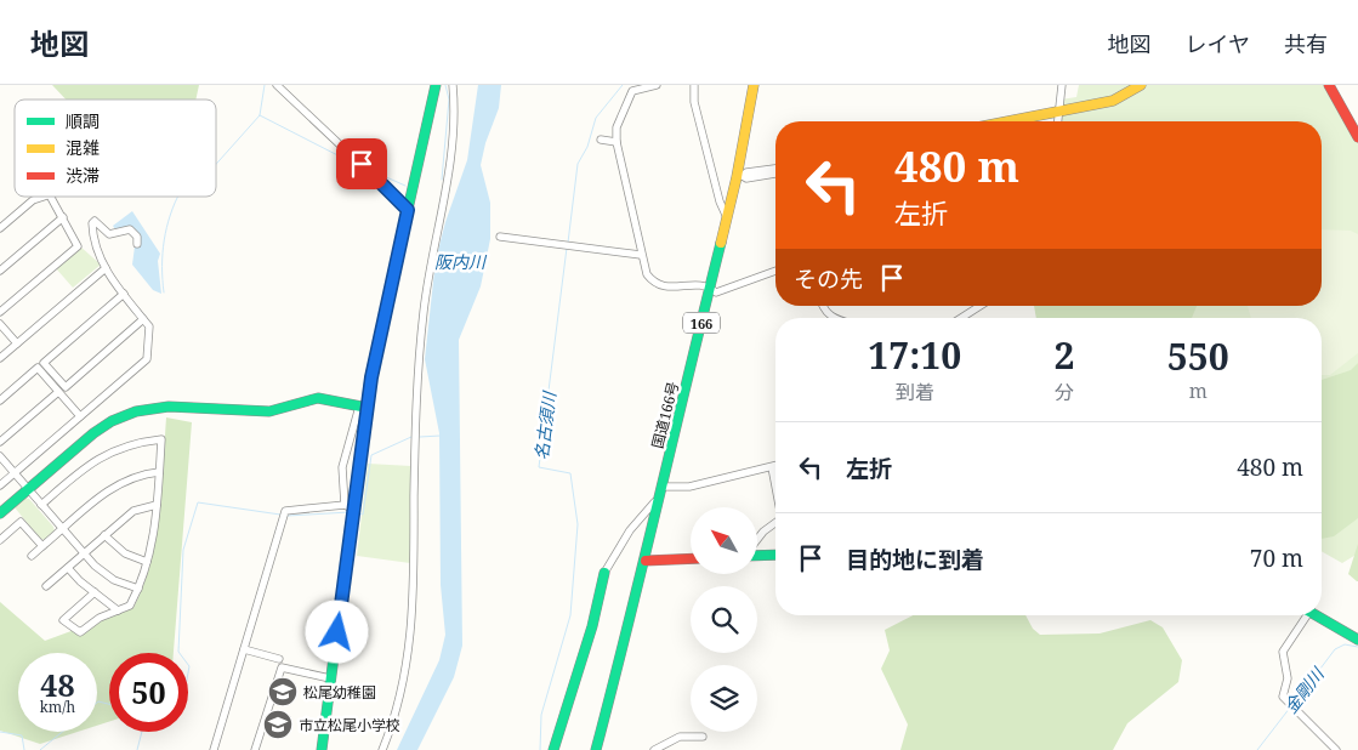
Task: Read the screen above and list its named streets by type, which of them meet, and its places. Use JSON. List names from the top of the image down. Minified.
{"streets":{"main road":["166","国道166号"]},"water":["阪内川","名古須川","金剛川"],"places":{"school or university":["松尾幼稚園","市立松尾小学校"]},"legend":["順調","混雑","渋滞"],"north":"top left","page":{"header":"地図","nav":["地図","レイヤ","共有"],"turn":["480 m","左折"],"then":"その先","eta":["17:10","到着","2","分","550","m"],"list":[{"name":"左折","value":"480 m"},{"name":"目的地に到着","value":"70 m"}],"speed":"48 km/h","limit":"50"}}
